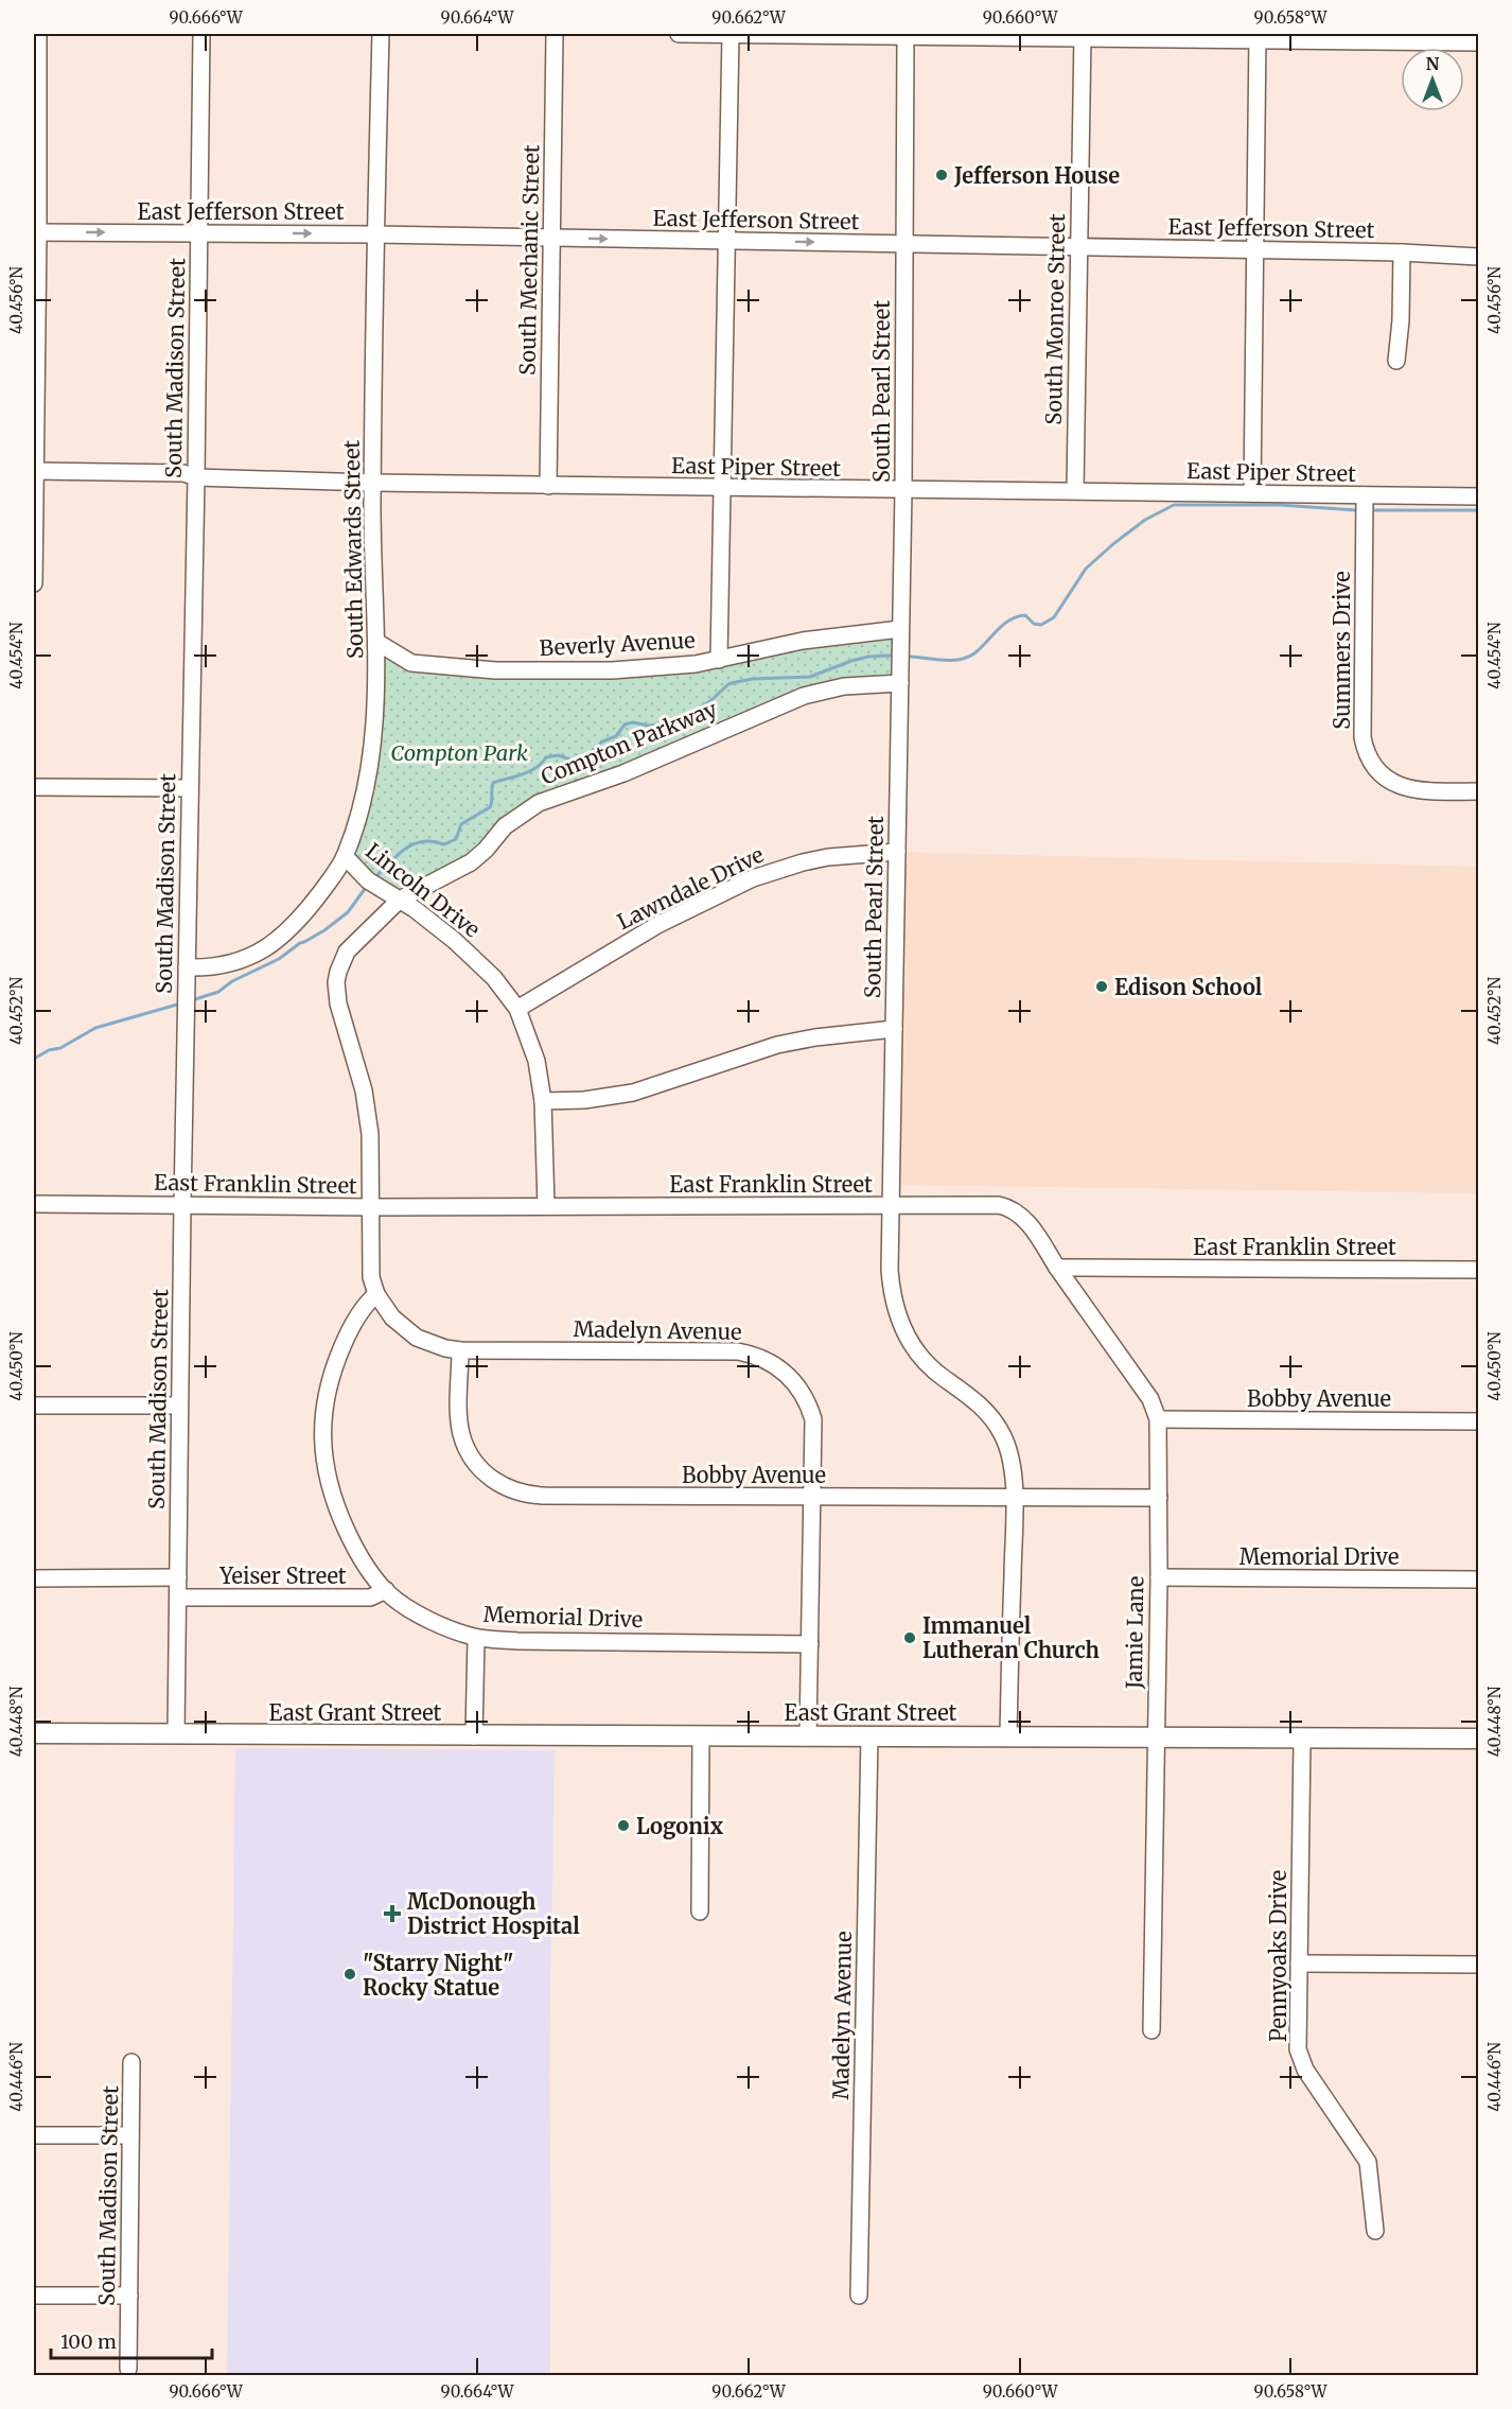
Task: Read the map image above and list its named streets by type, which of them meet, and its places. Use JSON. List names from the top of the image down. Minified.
{"streets":{"main road":["East Grant Street"],"street":["East Jefferson Street","South Mechanic Street","South Monroe Street","South Madison Street","South Pearl Street","East Piper Street","South Edwards Street","Beverly Avenue","Summers Drive","Compton Parkway","Lawndale Drive","Lincoln Drive","East Franklin Street","Madelyn Avenue","Bobby Avenue","Memorial Drive","Yeiser Street","Jamie Lane","Pennyoaks Drive"]},"crossings":[["East Jefferson Street","South Mechanic Street"],["East Jefferson Street","South Monroe Street"],["East Jefferson Street","South Madison Street"],["East Jefferson Street","South Pearl Street"],["East Jefferson Street","South Edwards Street"],["South Mechanic Street","East Piper Street"],["South Monroe Street","East Piper Street"],["South Madison Street","East Piper Street"],["South Madison Street","South Edwards Street"],["South Madison Street","East Franklin Street"],["South Madison Street","Yeiser Street"],["South Madison Street","East Grant Street"],["South Pearl Street","East Piper Street"],["South Pearl Street","Beverly Avenue"],["South Pearl Street","Compton Parkway"],["South Pearl Street","Lawndale Drive"],["South Pearl Street","East Franklin Street"],["South Pearl Street","Bobby Avenue"],["South Pearl Street","East Grant Street"],["East Piper Street","South Edwards Street"],["East Piper Street","Summers Drive"],["South Edwards Street","Beverly Avenue"],["South Edwards Street","Lincoln Drive"],["Compton Parkway","Lincoln Drive"],["Lawndale Drive","Lincoln Drive"],["Lincoln Drive","East Franklin Street"],["East Franklin Street","Madelyn Avenue"],["East Franklin Street","Jamie Lane"],["Madelyn Avenue","Bobby Avenue"],["Madelyn Avenue","Memorial Drive"],["Madelyn Avenue","East Grant Street"],["Bobby Avenue","Jamie Lane"],["Memorial Drive","Yeiser Street"],["Memorial Drive","Jamie Lane"],["Jamie Lane","East Grant Street"],["East Grant Street","Pennyoaks Drive"]],"one_way":["East Jefferson Street"],"parks":["Compton Park"],"places":{"other":["Jefferson House","Edison School","Immanuel Lutheran Church","Logonix","\"Starry Night\" Rocky Statue"],"health":["McDonough District Hospital"]},"scale_bar":"100 m","north":"top","coordinates":["90.666°W","90.664°W","90.662°W","90.660°W","90.658°W","40.456°N","40.454°N","40.452°N","40.450°N","40.448°N","40.446°N"]}
